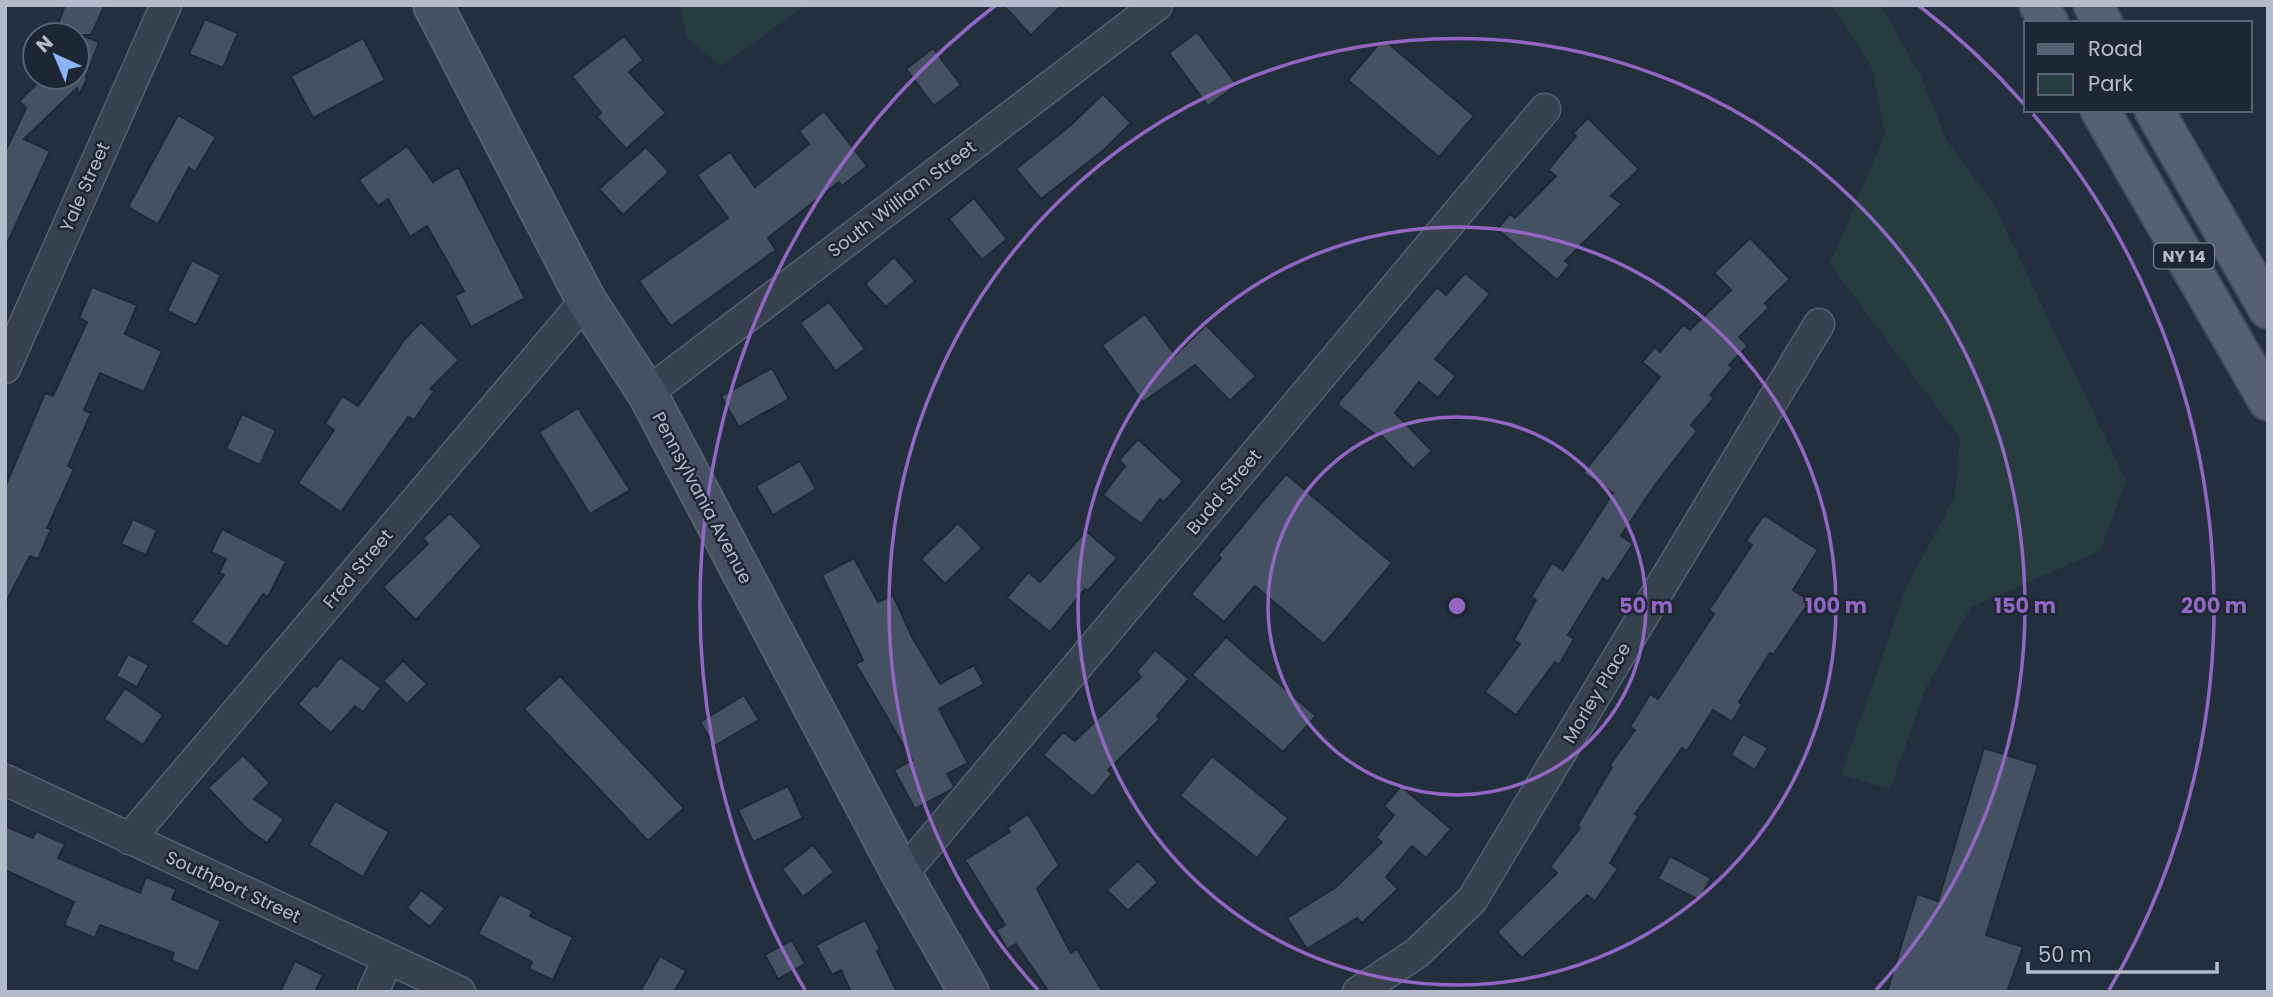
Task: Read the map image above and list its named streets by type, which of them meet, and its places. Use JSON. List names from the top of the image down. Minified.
{"streets":{"main road":["NY 14","Pennsylvania Avenue"],"street":["Yale Street","South William Street","Budd Street","Fred Street","Morley Place","Southport Street"]},"crossings":[["South William Street","Pennsylvania Avenue"],["Budd Street","Pennsylvania Avenue"],["Pennsylvania Avenue","Fred Street"],["Fred Street","Southport Street"]],"legend":["Road","Park"],"scale_bar":"50 m","north":"top left","rings":["50 m","100 m","150 m","200 m"]}
